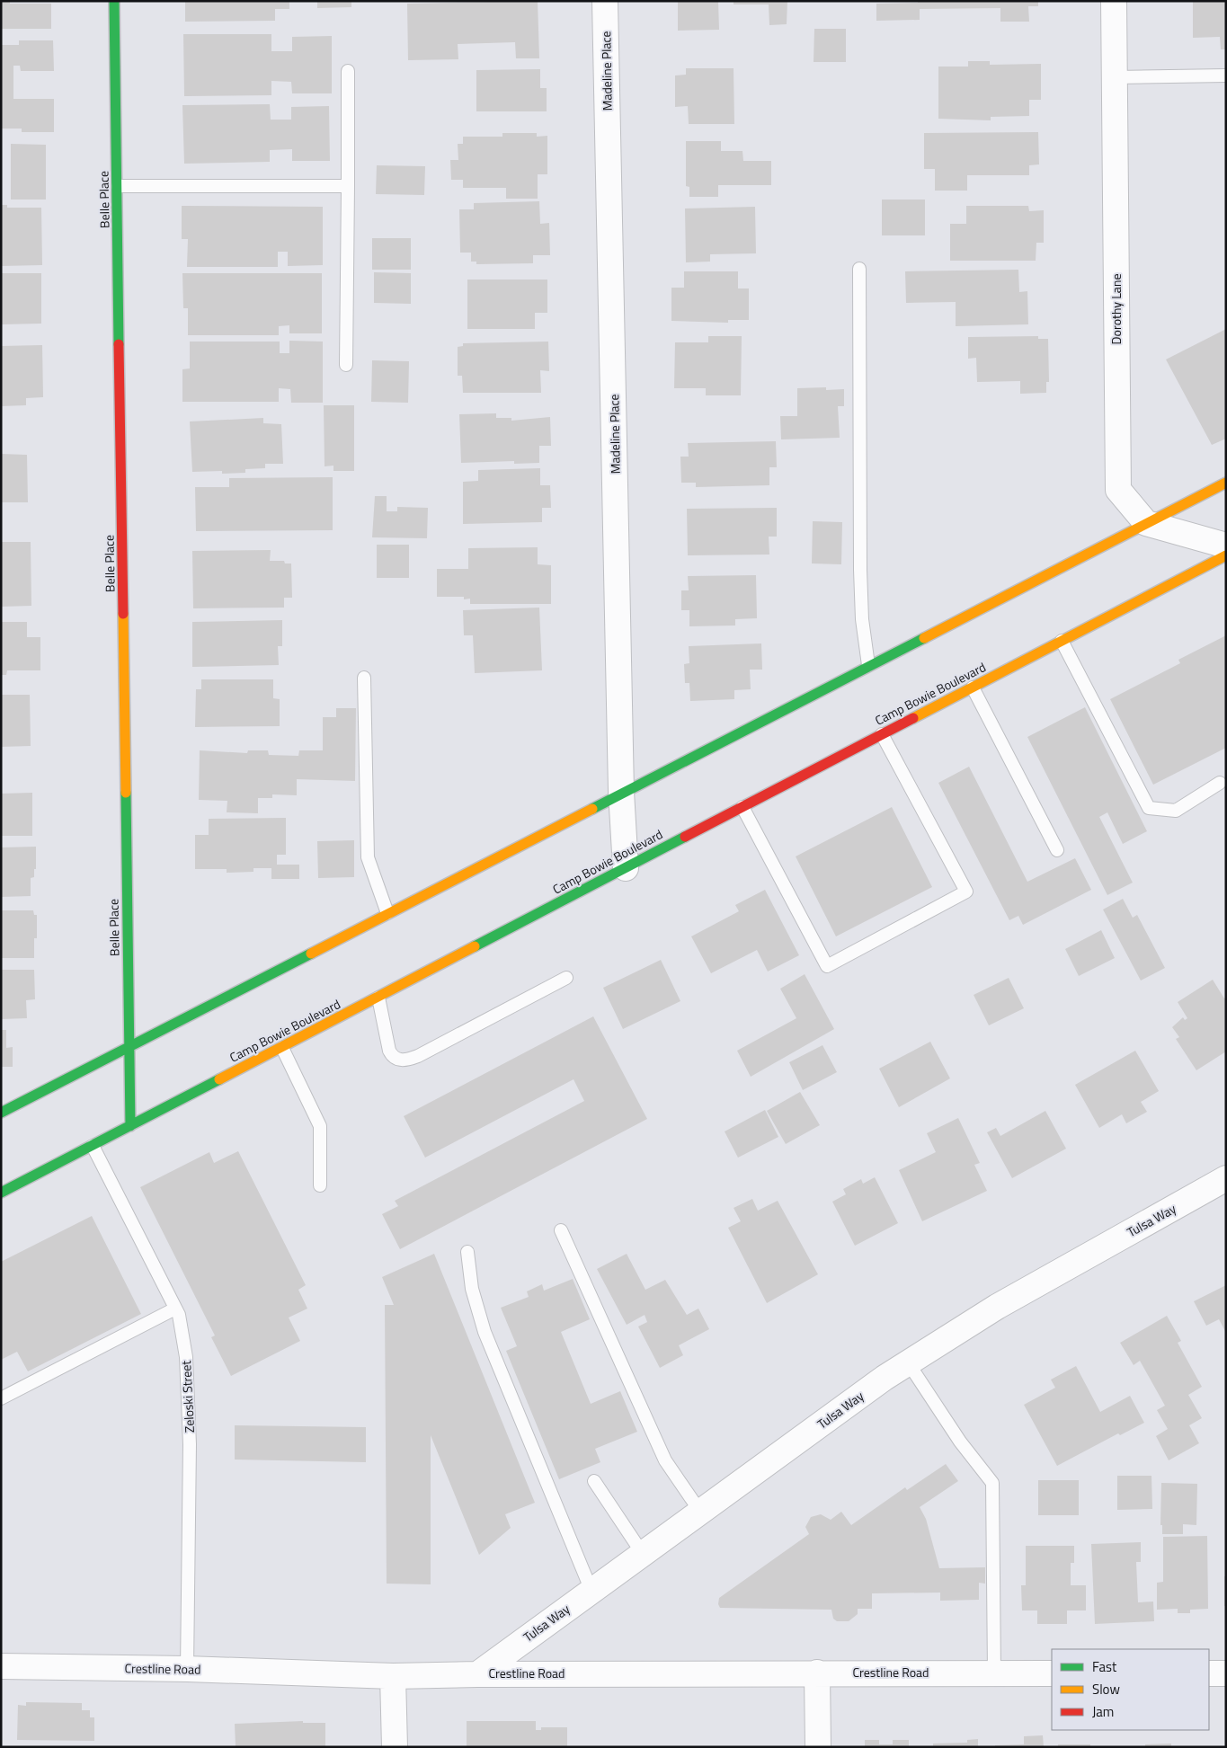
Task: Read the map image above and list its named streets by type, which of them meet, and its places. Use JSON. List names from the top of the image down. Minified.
{"streets":{"main road":["Belle Place","Camp Bowie Boulevard"],"street":["Madeline Place","Dorothy Lane","Tulsa Way","Crestline Road"],"lane":["Zeloski Street"]},"crossings":[["Madeline Place","Camp Bowie Boulevard"],["Belle Place","Camp Bowie Boulevard"],["Camp Bowie Boulevard","Zeloski Street"],["Tulsa Way","Crestline Road"],["Zeloski Street","Crestline Road"]],"legend":["Fast","Slow","Jam"]}
